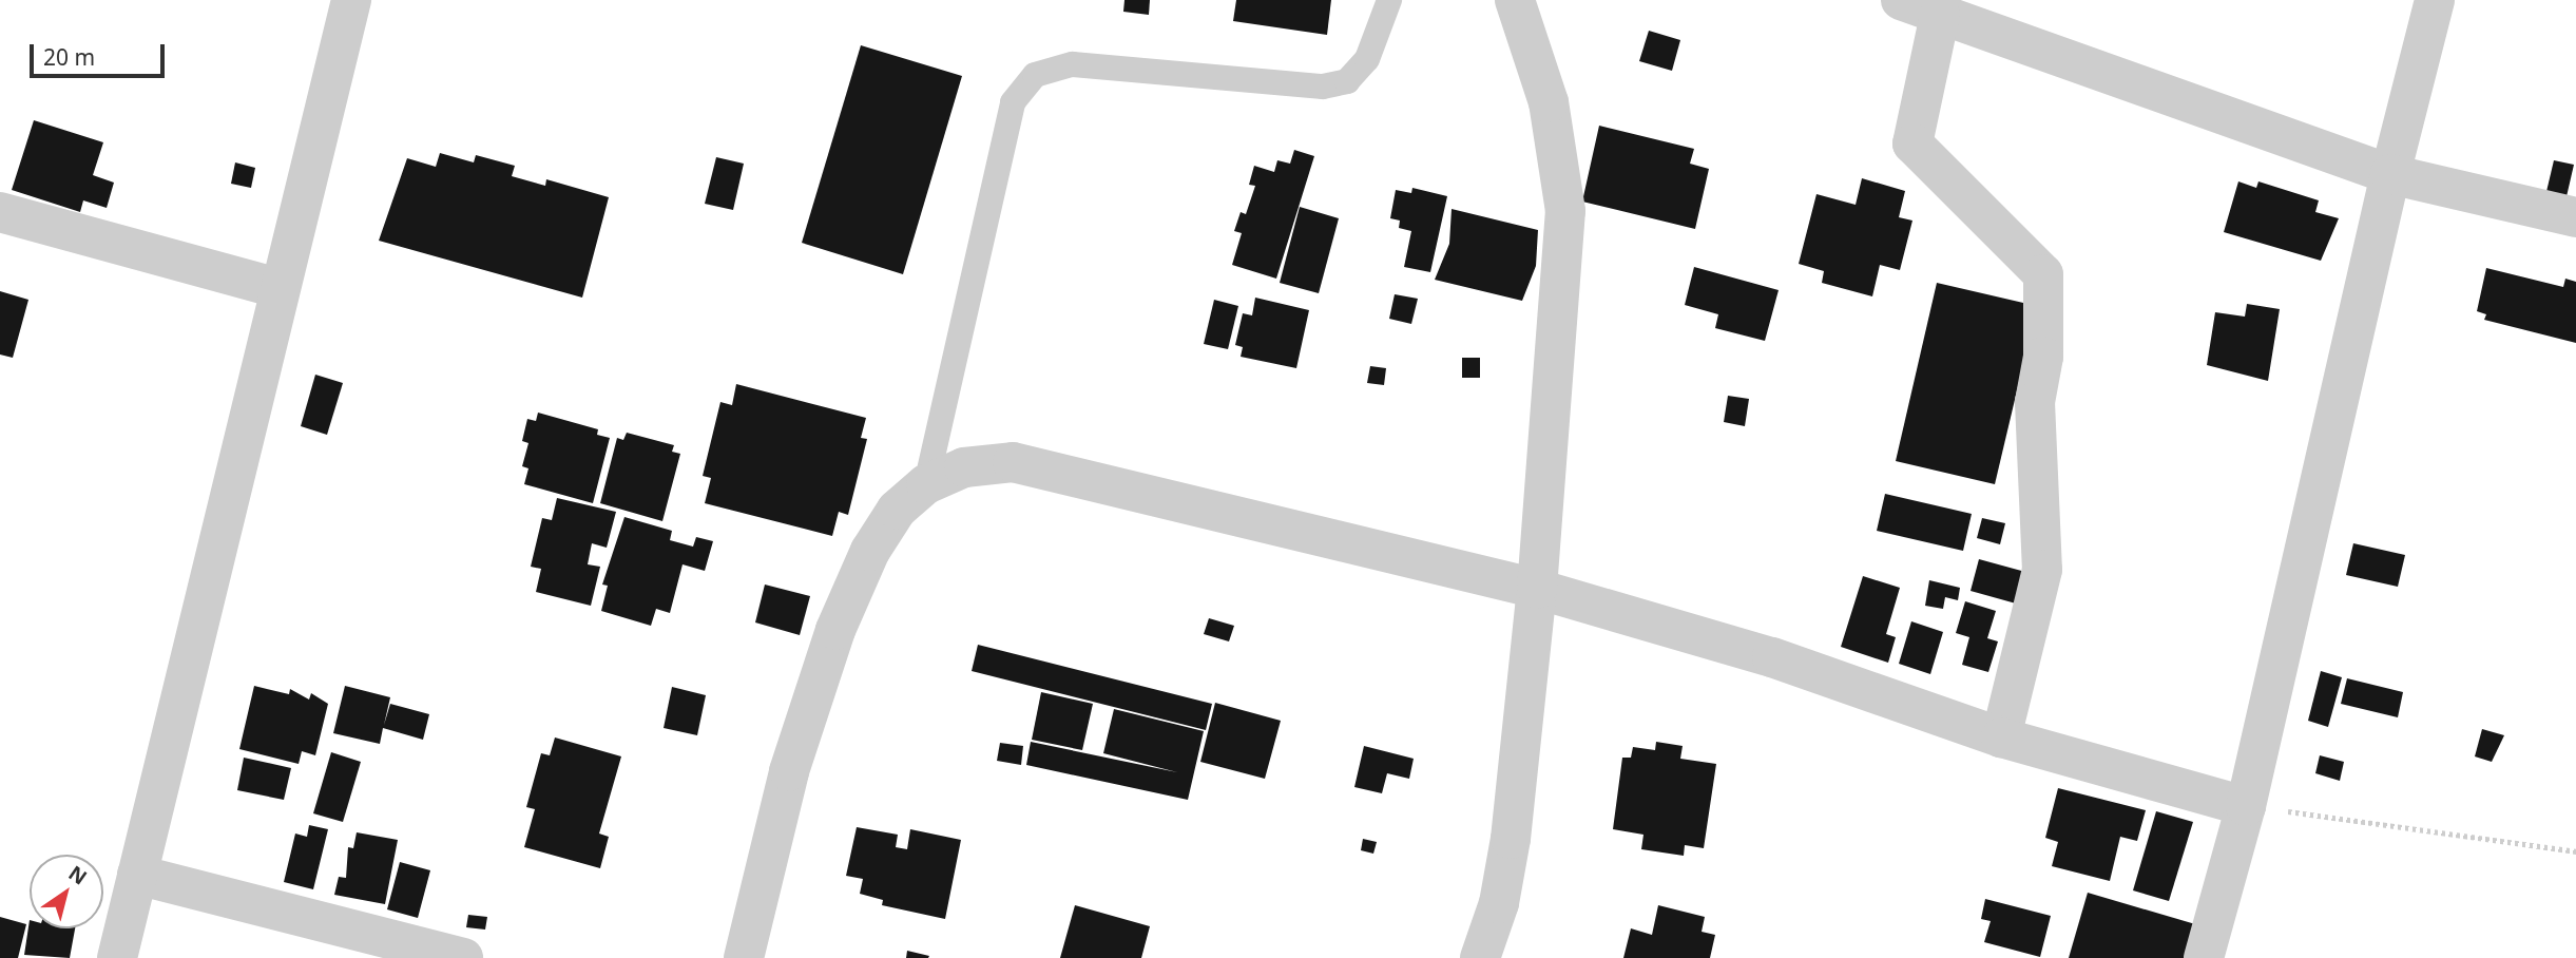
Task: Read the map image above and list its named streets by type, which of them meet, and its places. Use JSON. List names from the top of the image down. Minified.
{"scale_bar":"20 m","north":"top right"}
